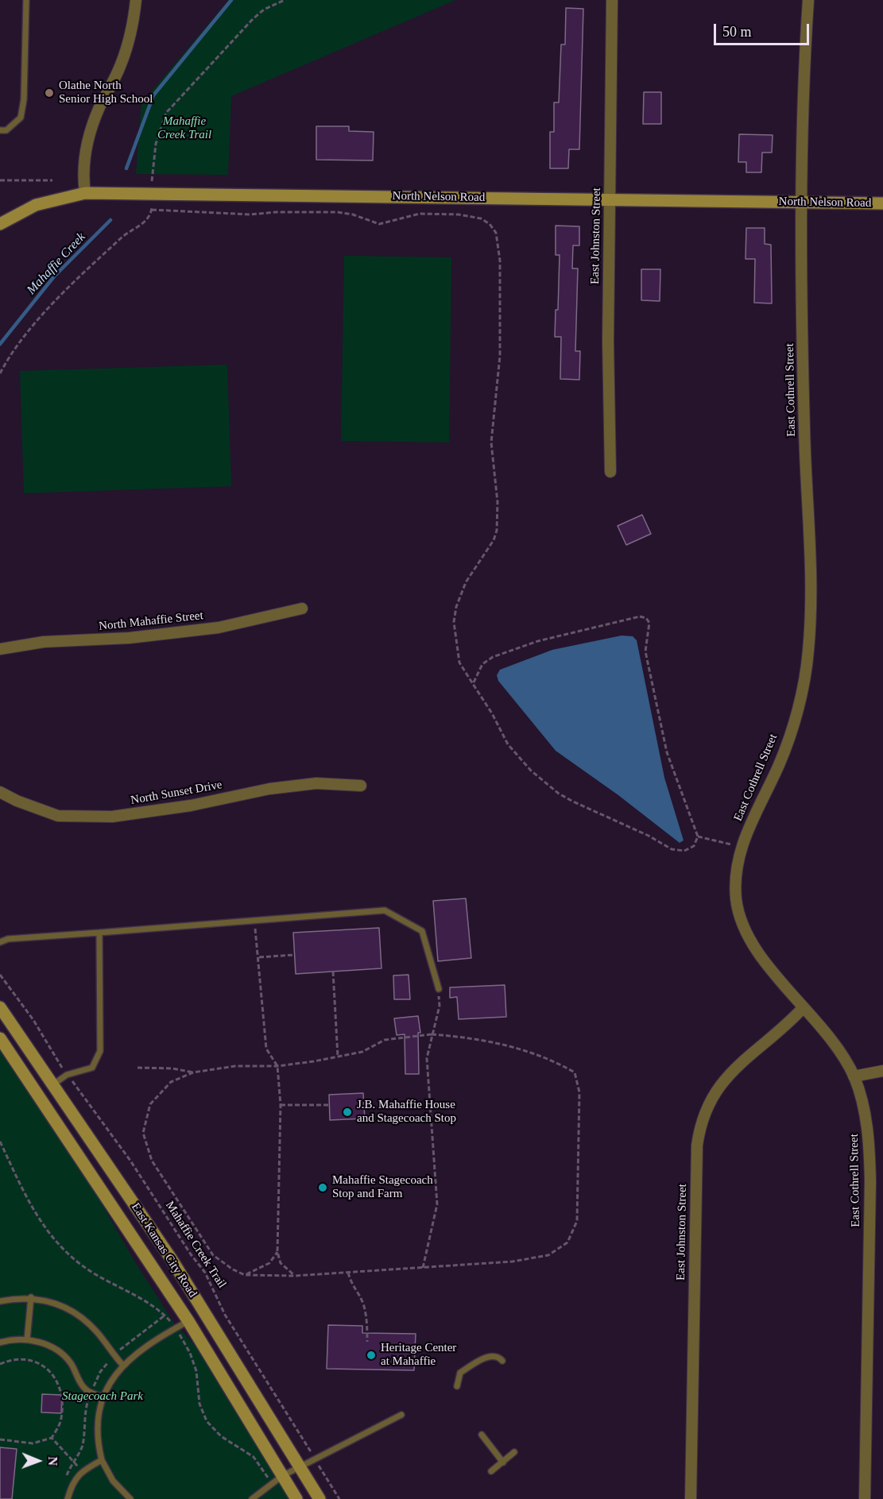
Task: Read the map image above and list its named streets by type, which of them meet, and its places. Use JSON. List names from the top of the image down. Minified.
{"streets":{"street":["North Nelson Road","East Johnston Street","East Cothrell Street","North Mahaffie Street","North Sunset Drive","East Kansas City Road"],"path":["Mahaffie Creek Trail"]},"crossings":[["North Nelson Road","East Johnston Street"],["North Nelson Road","East Cothrell Street"],["East Johnston Street","East Cothrell Street"]],"water":["Mahaffie Creek"],"parks":["Mahaffie Creek Trail","Stagecoach Park"],"places":["Olathe North Senior High School","J.B. Mahaffie House and Stagecoach Stop","Mahaffie Stagecoach Stop and Farm","Heritage Center at Mahaffie"],"scale_bar":"50 m","north":"right"}
